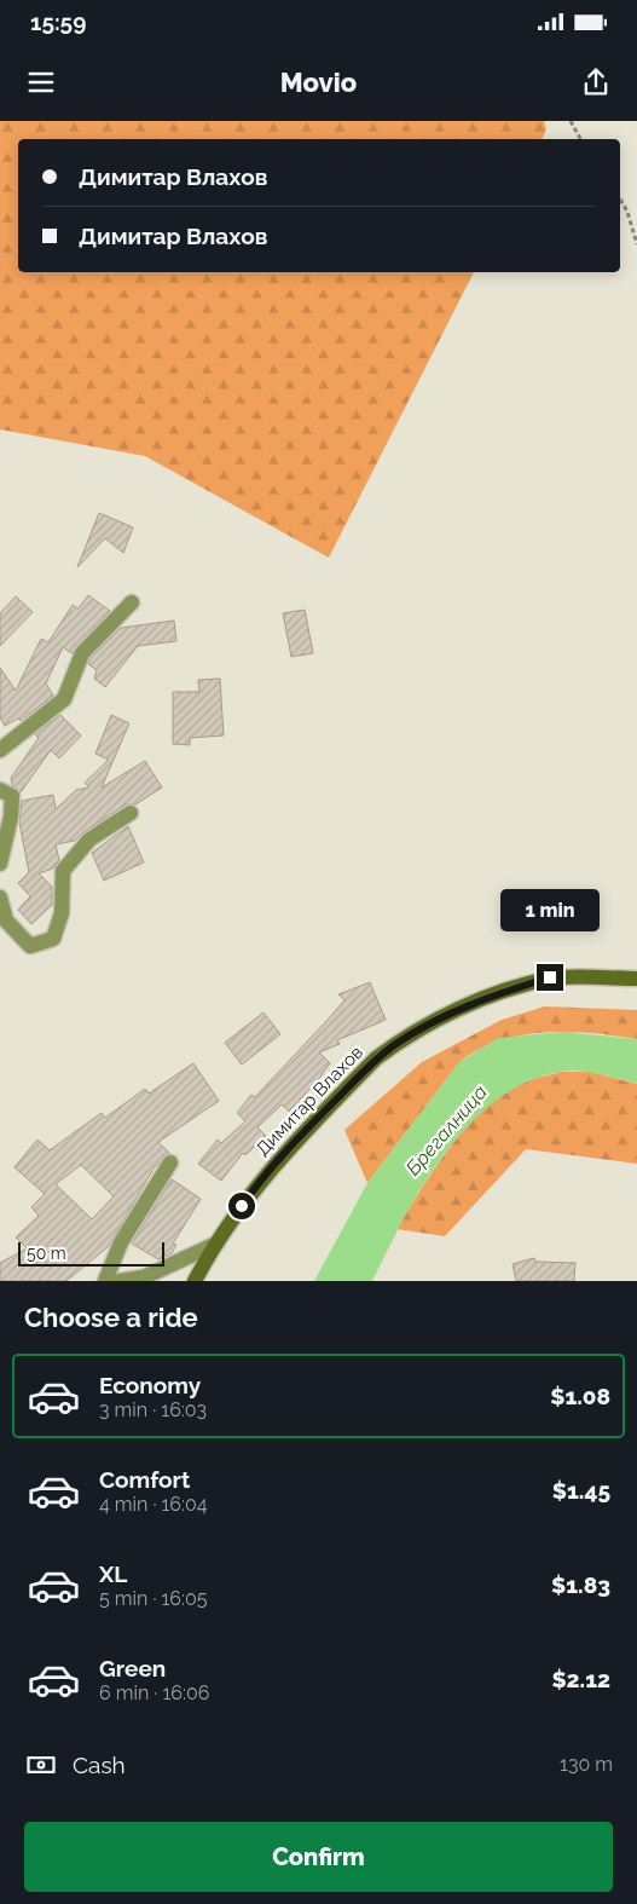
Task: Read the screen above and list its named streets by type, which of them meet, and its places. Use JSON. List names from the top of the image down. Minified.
{"streets":{"main road":["Димитар Влахов"]},"water":["Брегалница"],"scale_bar":"50 m","page":{"status":"15:59","header":"Movio","banner":["Димитар Влахов","Димитар Влахов"],"bubble":"1 min","scale":"50 m","heading":"Choose a ride","list":[{"name":"Economy","note":"3 min · 16:03","value":"$1.08"},{"name":"Comfort","note":"4 min · 16:04","value":"$1.45"},{"name":"XL","note":"5 min · 16:05","value":"$1.83"},{"name":"Green","note":"6 min · 16:06","value":"$2.12"}],"pay":["Cash","130 m"],"buttons":"Confirm"}}
